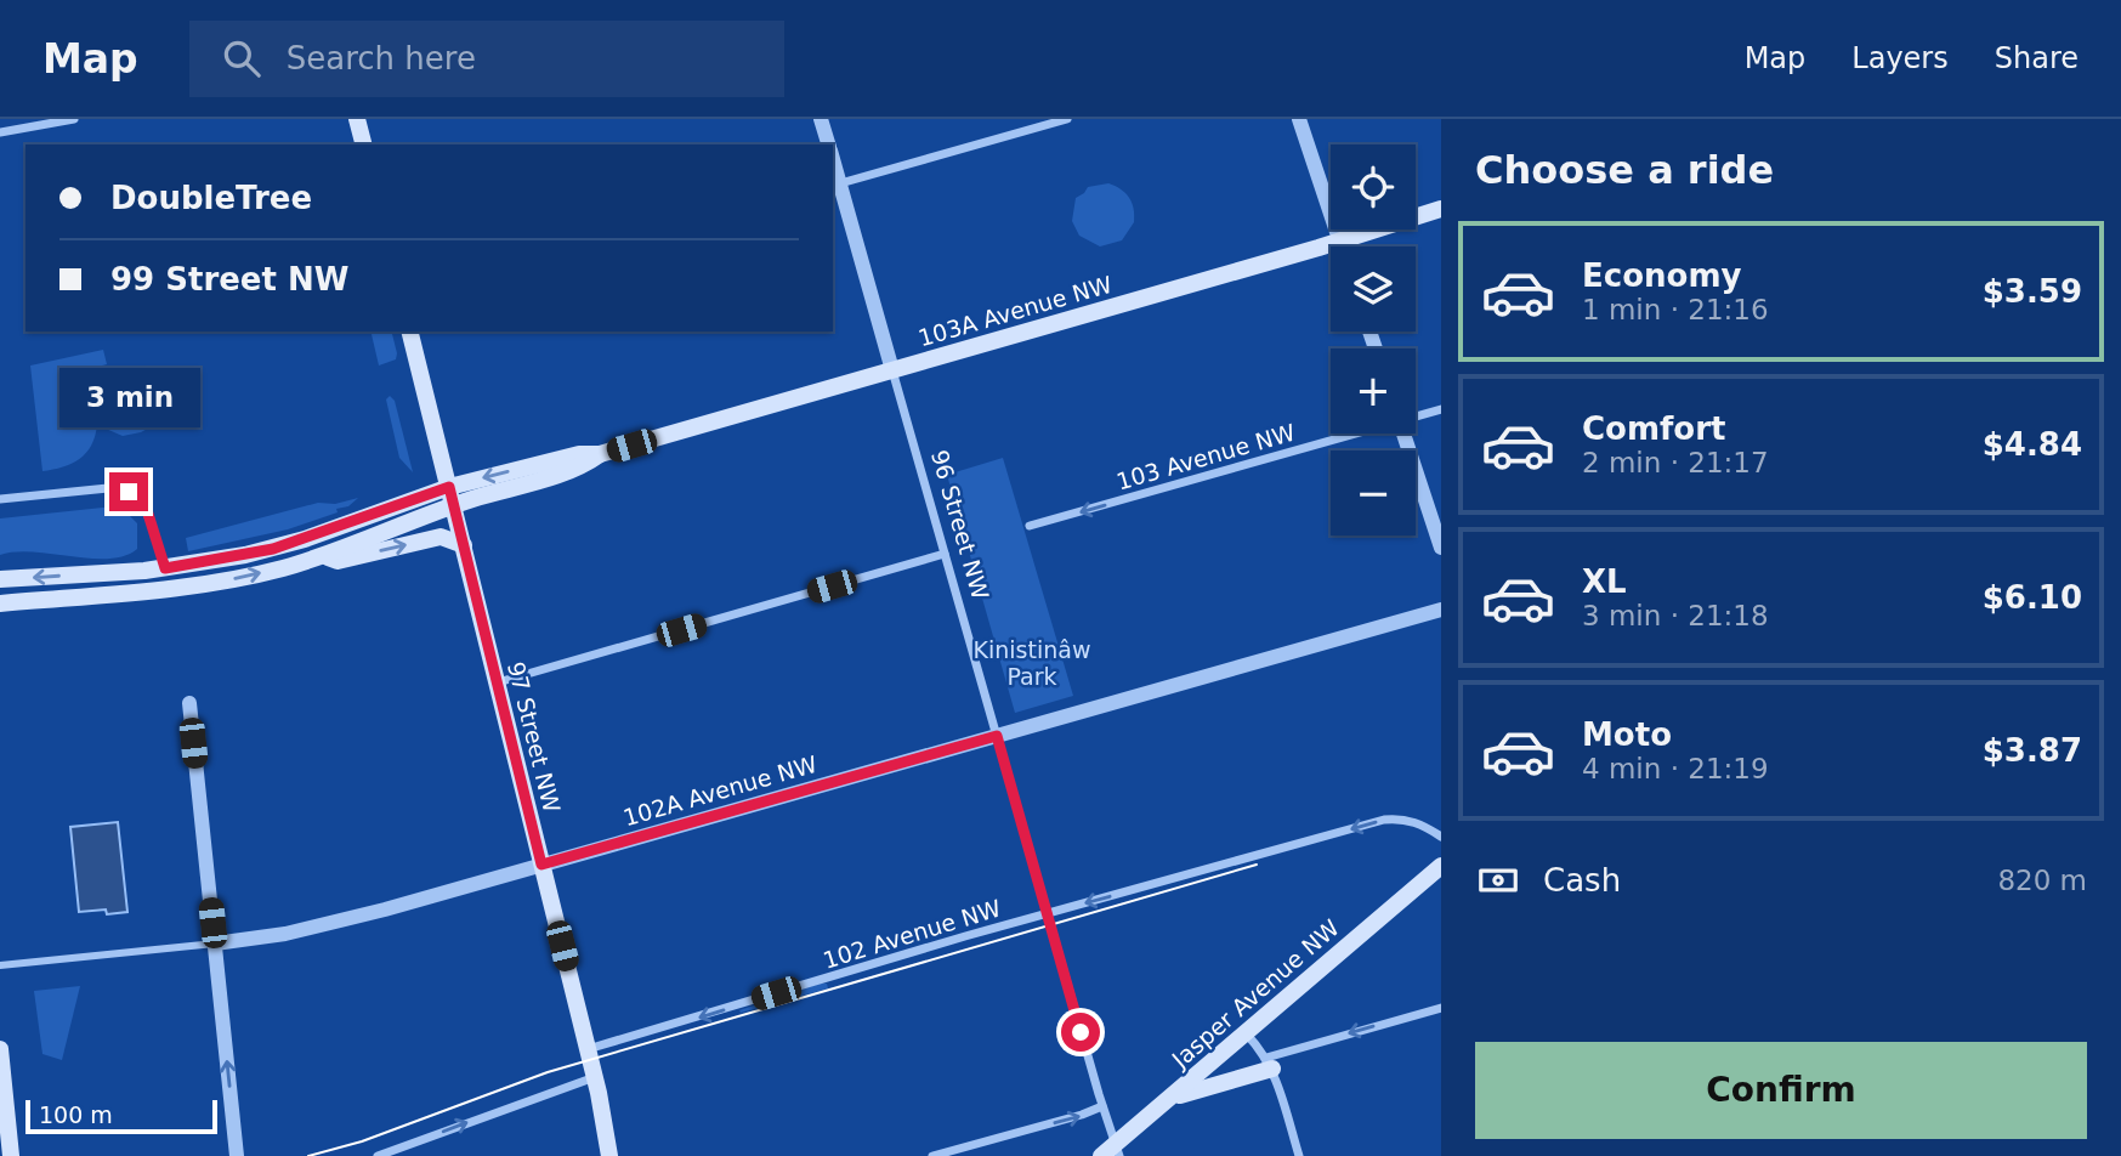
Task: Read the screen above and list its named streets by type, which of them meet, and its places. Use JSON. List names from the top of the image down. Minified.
{"streets":{"main road":["103A Avenue NW","97 Street NW","Jasper Avenue NW"],"street":["103 Avenue NW","96 Street NW","102A Avenue NW","102 Avenue NW"]},"crossings":[["103A Avenue NW","96 Street NW"],["103A Avenue NW","97 Street NW"],["96 Street NW","102A Avenue NW"],["96 Street NW","102 Avenue NW"],["96 Street NW","Jasper Avenue NW"],["97 Street NW","102A Avenue NW"],["97 Street NW","102 Avenue NW"]],"one_way":["103 Avenue NW","102 Avenue NW"],"parks":["Kinistinâw Park"],"scale_bar":"100 m","page":{"header":"Map","search":"Search here","nav":["Map","Layers","Share"],"heading":"Choose a ride","map_buttons":["+","−"],"banner":["DoubleTree","99 Street NW"],"list":[{"name":"Economy","note":"1 min · 21:16","value":"$3.59"},{"name":"Comfort","note":"2 min · 21:17","value":"$4.84"},{"name":"XL","note":"3 min · 21:18","value":"$6.10"},{"name":"Moto","note":"4 min · 21:19","value":"$3.87"}],"bubble":"3 min","pay":["Cash","820 m"],"buttons":"Confirm","scale":"100 m"}}
